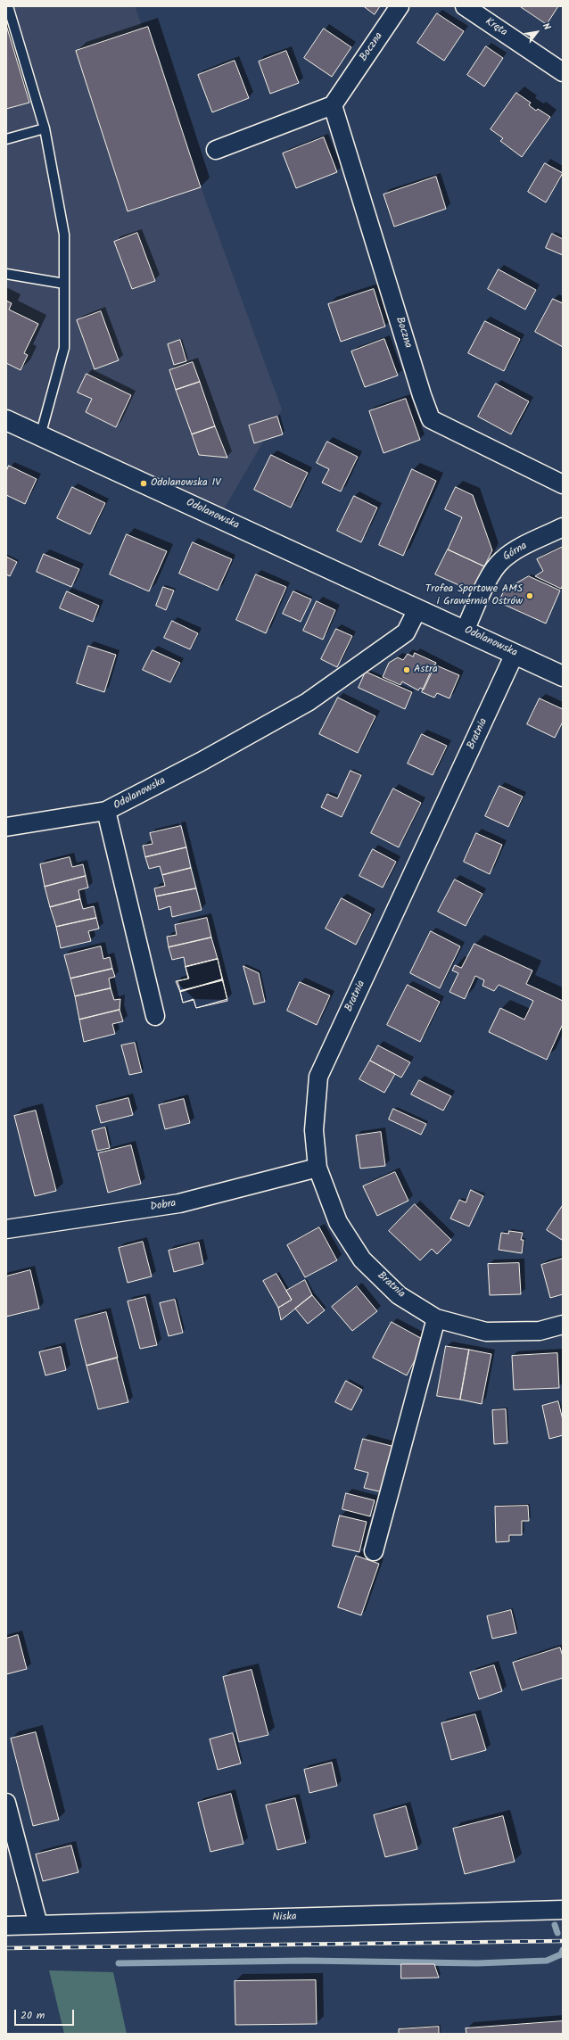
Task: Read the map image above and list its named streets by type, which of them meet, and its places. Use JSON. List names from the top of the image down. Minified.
{"streets":{"main road":["Odolanowska"],"street":["Kręta","Boczna","Górna","Bratnia","Dobra","Niska"]},"crossings":[["Odolanowska","Górna"],["Odolanowska","Bratnia"],["Bratnia","Dobra"]],"places":["Odolanowska IV","Trofea Sportowe AMS i Grawernia Ostrów","Astra"],"scale_bar":"20 m","north":"top right"}
